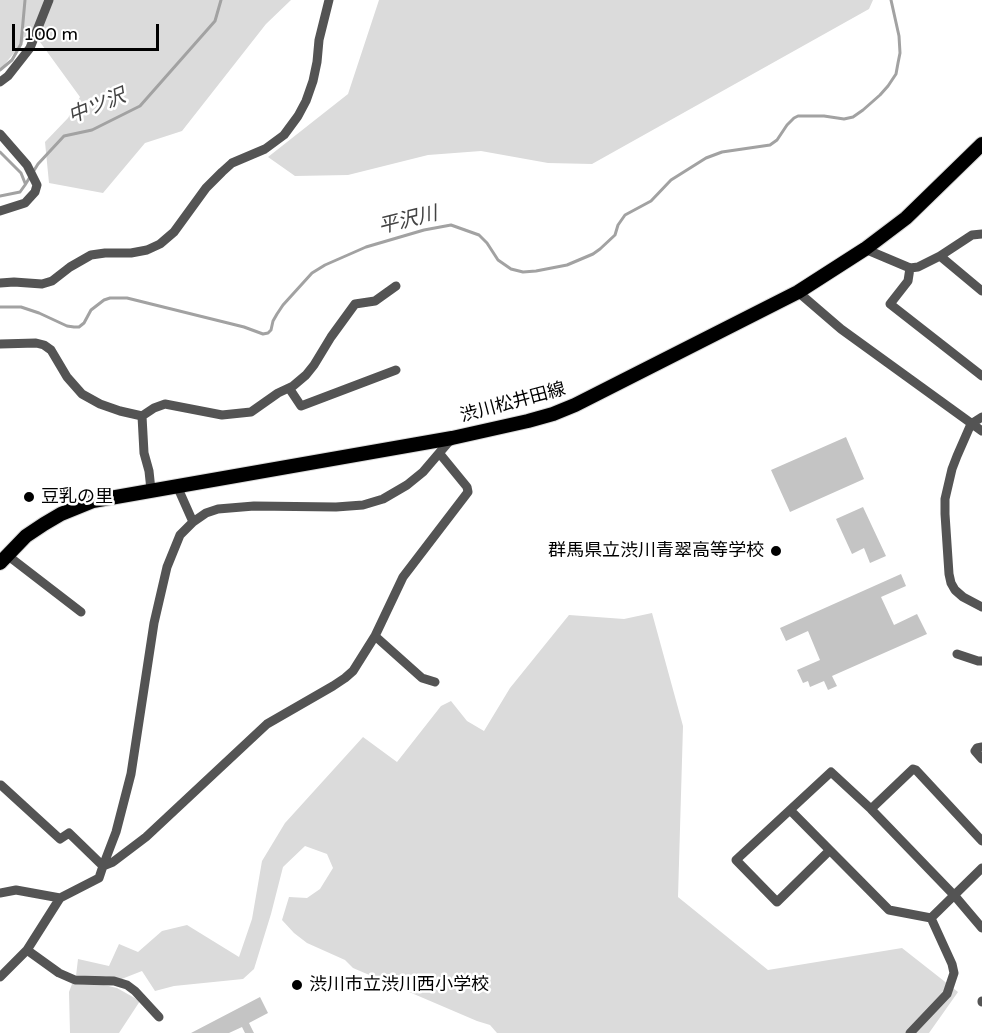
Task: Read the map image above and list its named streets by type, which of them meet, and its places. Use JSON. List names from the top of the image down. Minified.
{"streets":{"main road":["渋川松井田線"]},"water":["中ツ沢","平沢川"],"places":["豆乳の里","群馬県立渋川青翠高等学校","渋川市立渋川西小学校"],"scale_bar":"100 m"}
